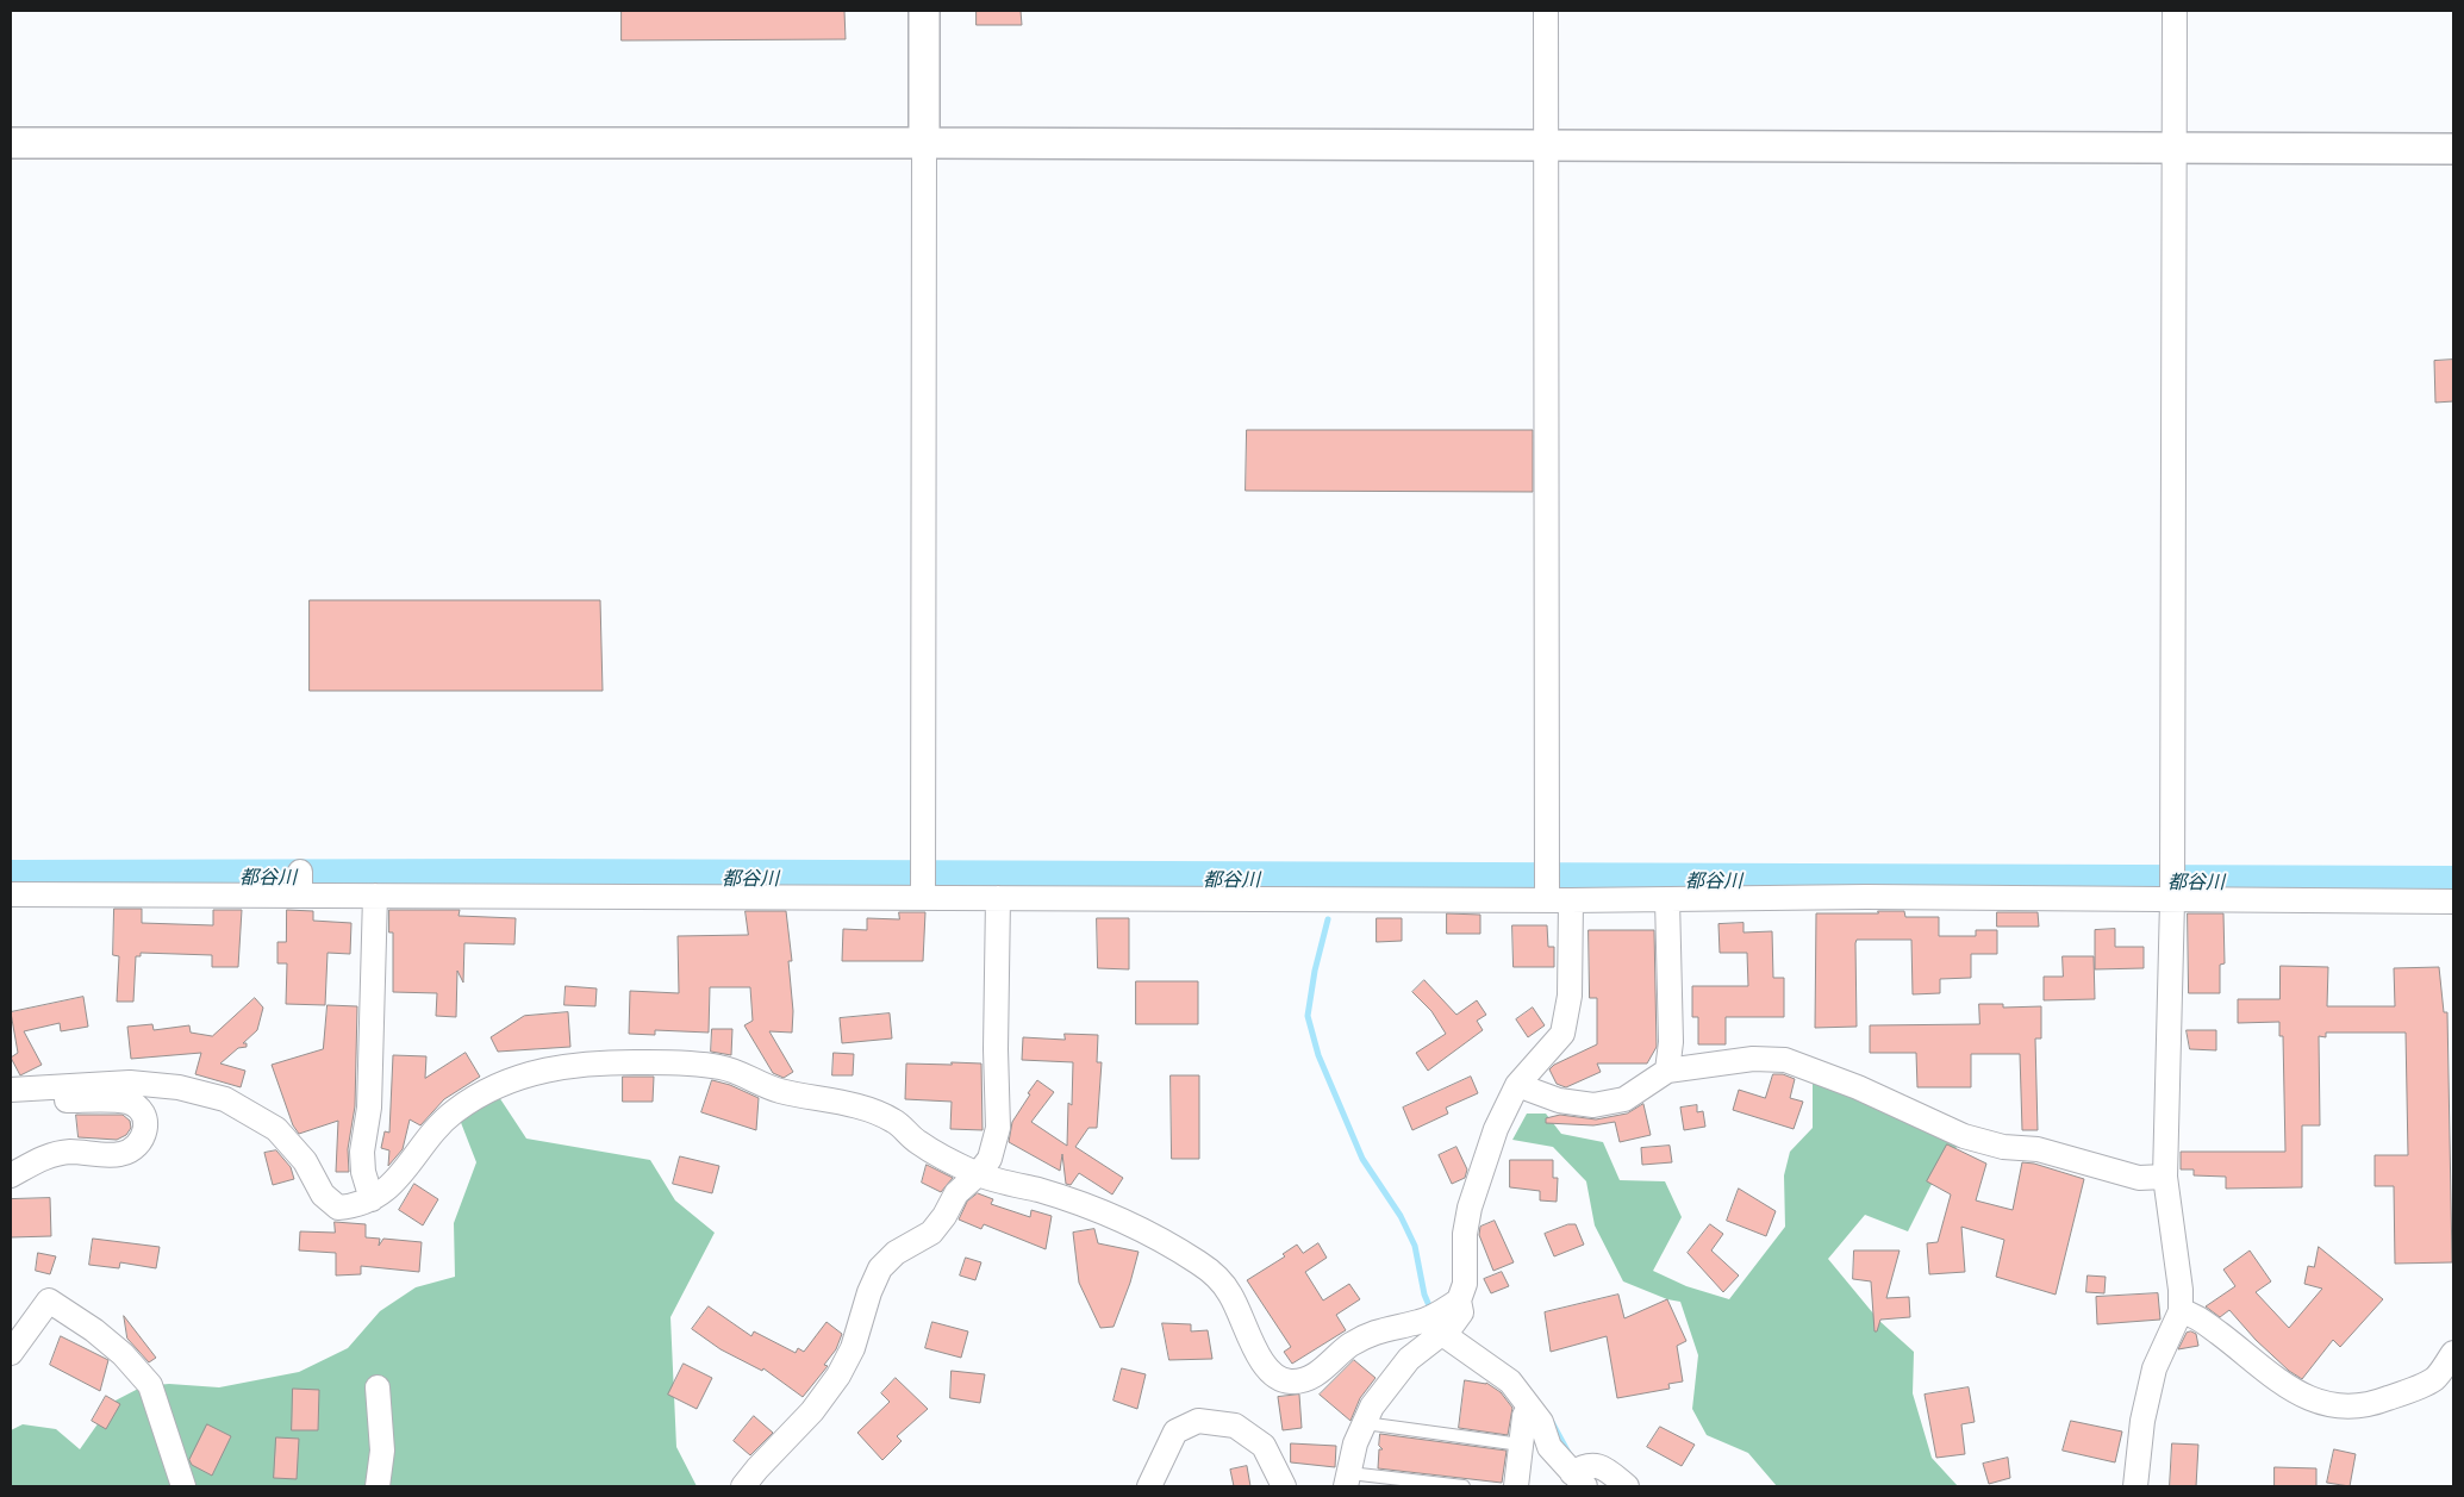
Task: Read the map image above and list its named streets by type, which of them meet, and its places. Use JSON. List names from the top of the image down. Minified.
{"water":["都谷川"]}
